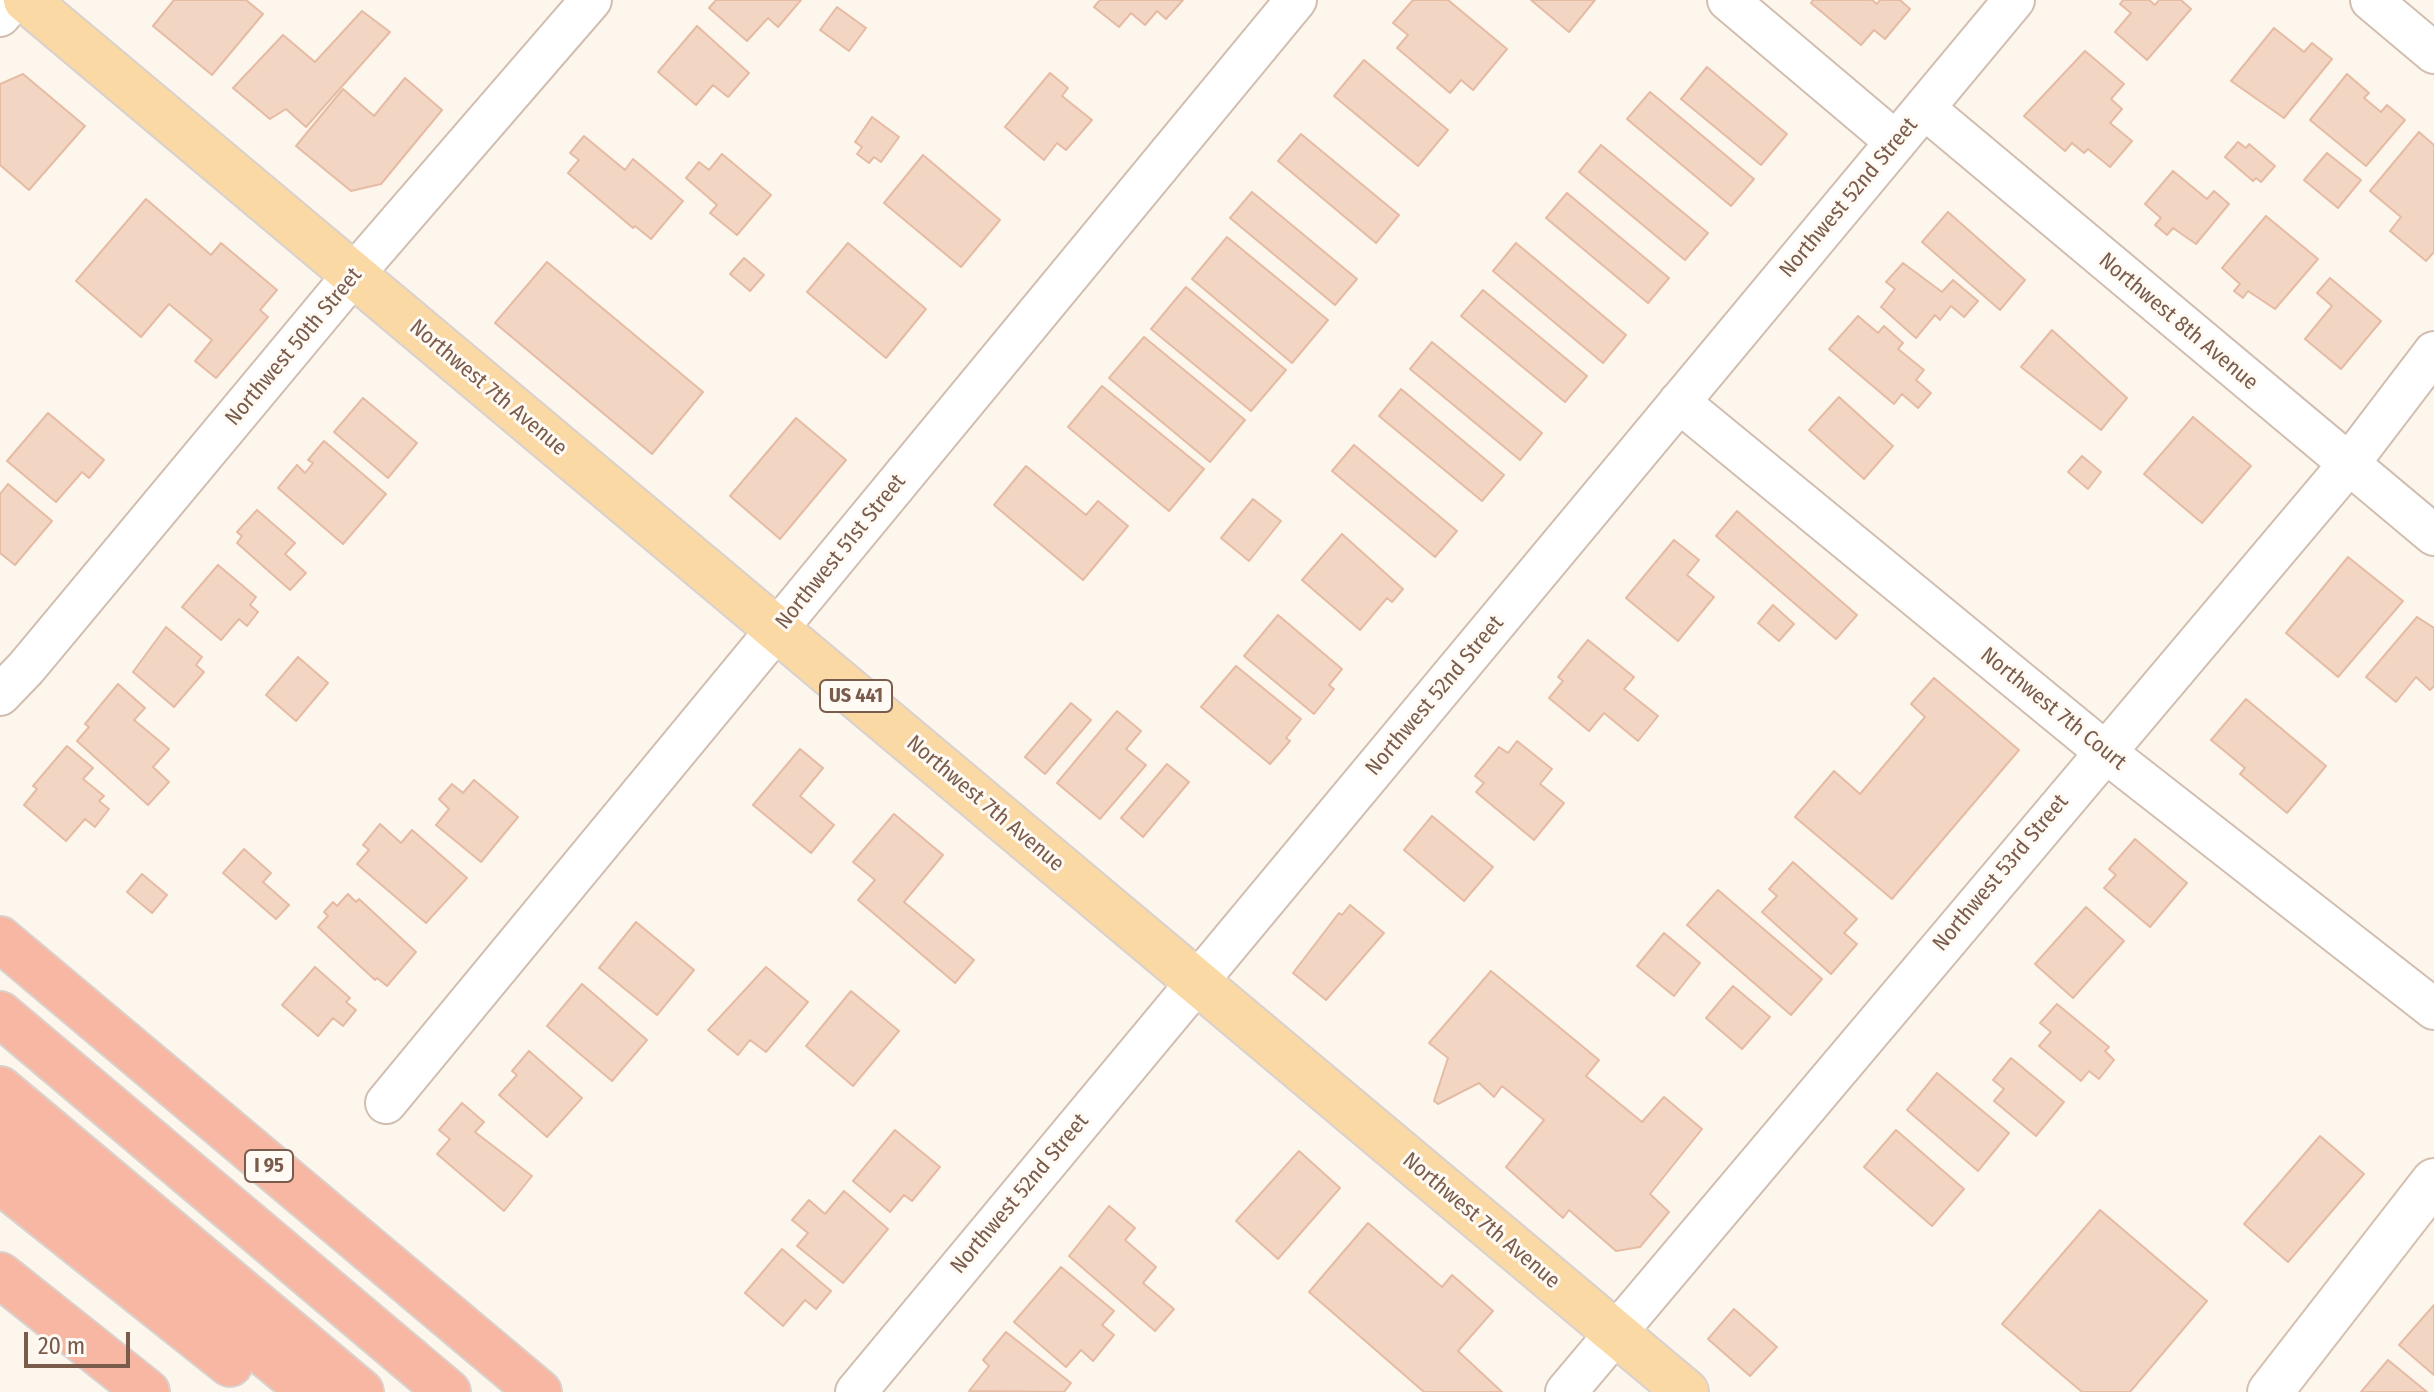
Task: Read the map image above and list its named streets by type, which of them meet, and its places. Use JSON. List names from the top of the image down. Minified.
{"streets":{"highway":["I 95"],"main road":["Northwest 7th Avenue","US 441"],"street":["Northwest 52nd Street","Northwest 8th Avenue","Northwest 50th Street","Northwest 51st Street","Northwest 7th Court","Northwest 53rd Street"]},"crossings":[["Northwest 52nd Street","Northwest 8th Avenue"],["Northwest 52nd Street","Northwest 7th Avenue"],["Northwest 52nd Street","Northwest 7th Court"],["Northwest 8th Avenue","Northwest 53rd Street"],["Northwest 50th Street","Northwest 7th Avenue"],["Northwest 7th Avenue","Northwest 51st Street"],["Northwest 7th Avenue","Northwest 53rd Street"],["Northwest 7th Court","Northwest 53rd Street"]],"scale_bar":"20 m"}
